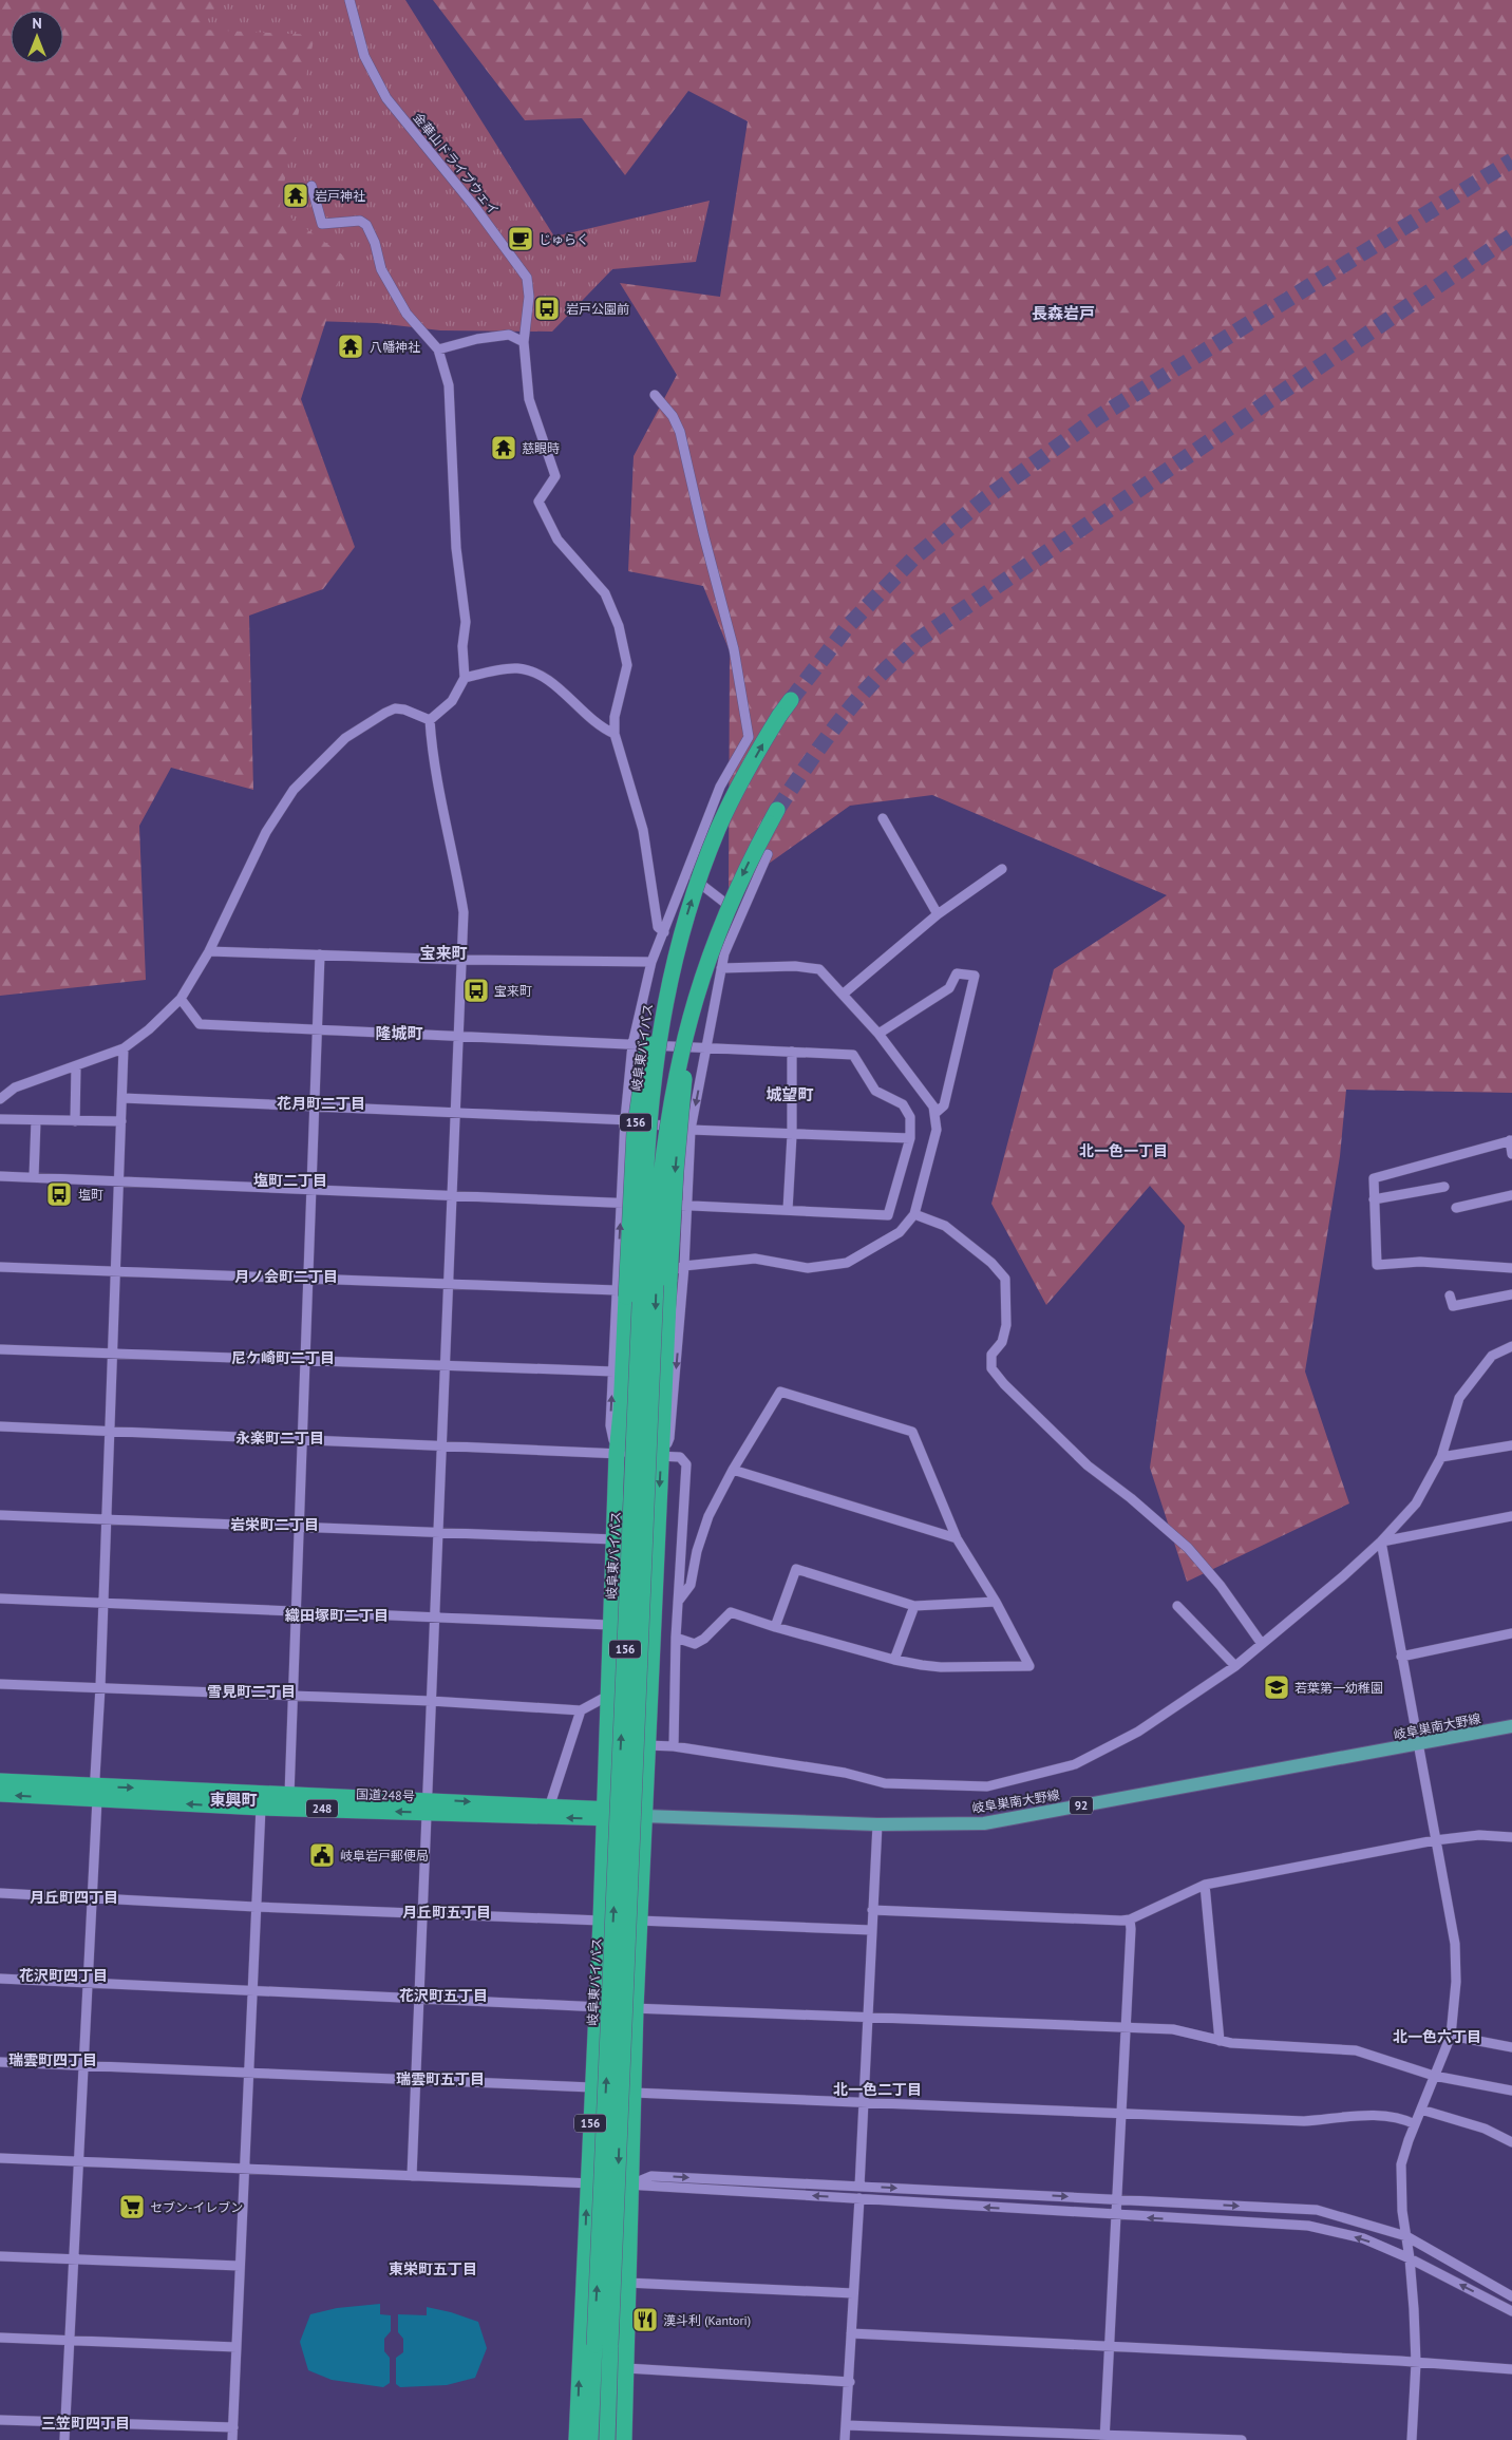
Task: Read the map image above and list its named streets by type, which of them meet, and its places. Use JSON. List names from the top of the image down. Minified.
{"streets":{"highway":["岐阜東バイパス","156","国道248号","248"],"main road":["岐阜巣南大野線","92"],"street":["金華山ドライブウェイ"]},"crossings":[["岐阜東バイパス","156"],["156","岐阜巣南大野線"],["156","国道248号"],["156","248"],["岐阜巣南大野線","248"],["国道248号","248"]],"districts":["長森岩戸","宝来町","隆城町","城望町","花月町二丁目","北一色一丁目","塩町二丁目","月ノ会町二丁目","尼ケ崎町二丁目","永楽町二丁目","岩栄町二丁目","織田塚町二丁目","雪見町二丁目","東興町","月丘町四丁目","月丘町五丁目","花沢町四丁目","花沢町五丁目","北一色六丁目","瑞雲町四丁目","瑞雲町五丁目","北一色二丁目","東栄町五丁目","三笠町四丁目"],"places":{"temple":["岩戸神社","八幡神社","慈眼時"],"cafe":["じゅらく"],"bus stop":["岩戸公園前","宝来町","塩町"],"school or university":["若葉第一幼稚園"],"public building":["岐阜岩戸郵便局"],"supermarket":["セブン-イレブン"],"restaurant":["漢斗利 (Kantori)"]},"north":"top"}
